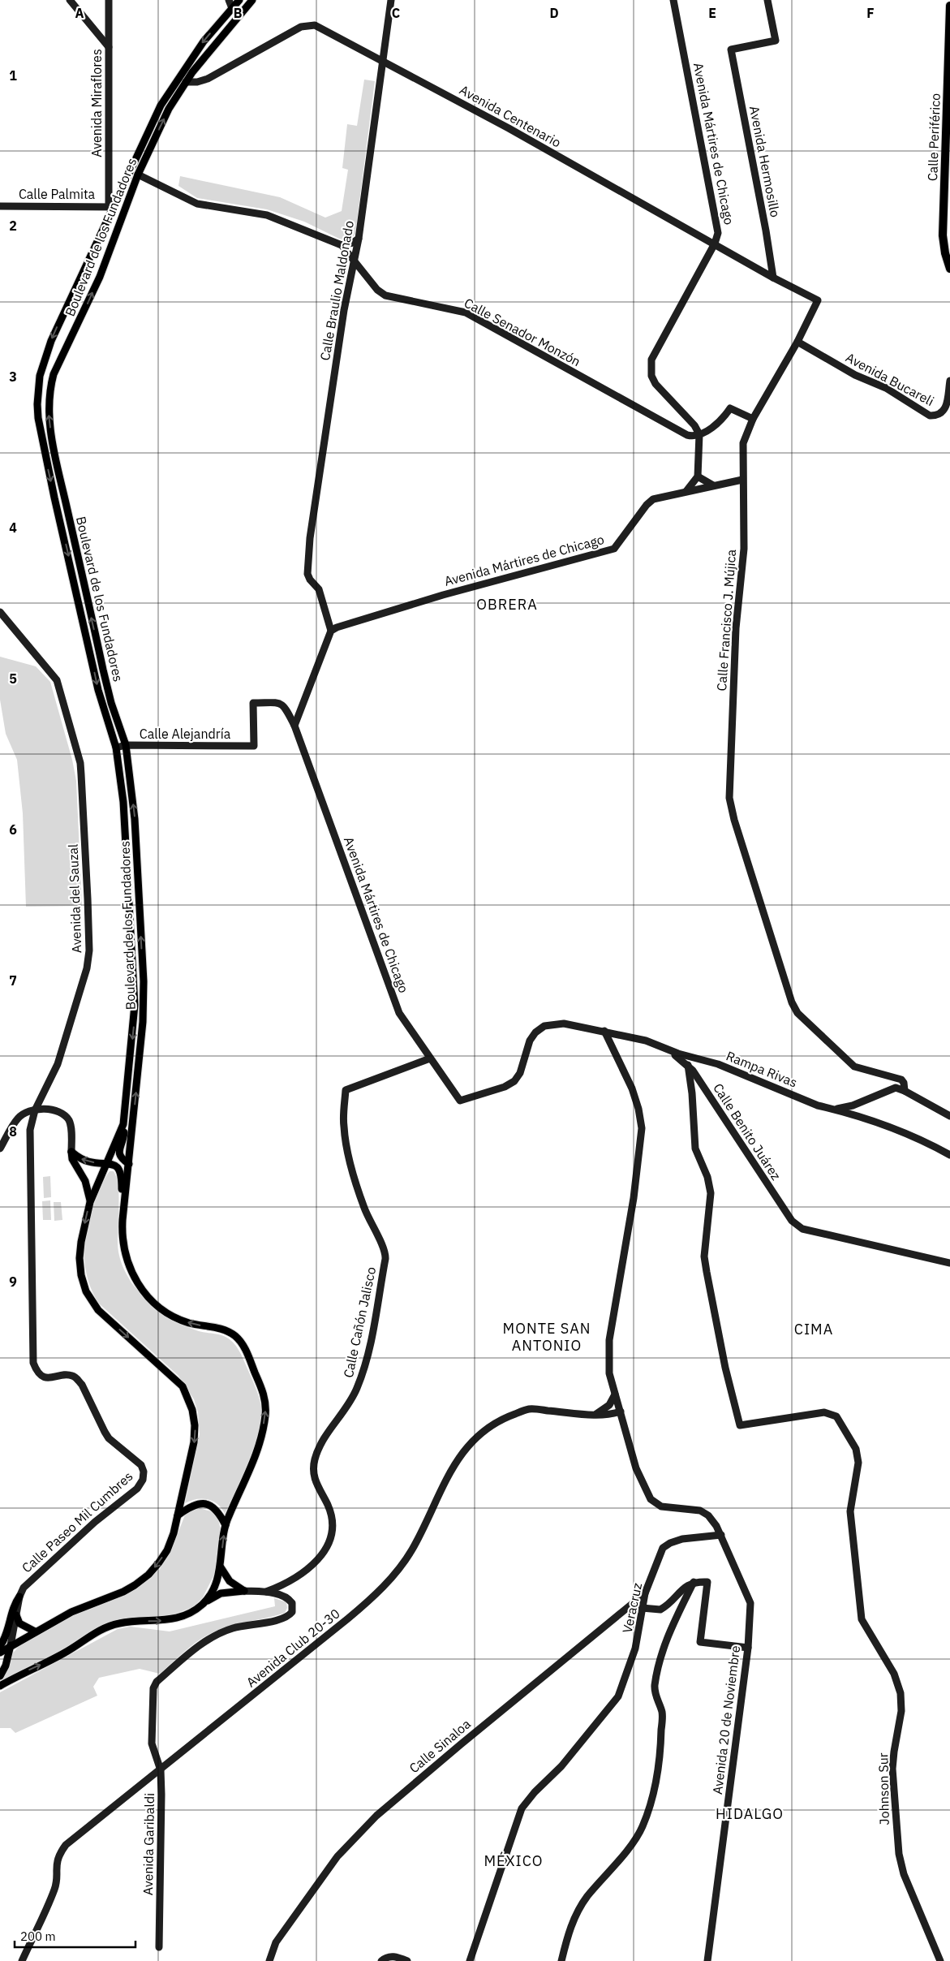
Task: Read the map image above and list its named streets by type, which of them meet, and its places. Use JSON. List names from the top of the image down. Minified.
{"streets":{"highway":["Calle Periférico"],"main road":["Boulevard de los Fundadores"],"street":["Avenida Miraflores","Avenida Centenario","Avenida Mártires de Chicago","Avenida Hermosillo","Calle Palmita","Calle Braulio Maldonado","Calle Senador Monzón","Avenida Bucareli","Calle Francisco J. Mújica","Calle Alejandría","Avenida del Sauzal","Rampa Rivas","Calle Benito Juárez","Calle Cañón Jalisco","Calle Paseo Mil Cumbres","Veracruz","Avenida Club 20-30","Avenida 20 de Noviembre","Calle Sinaloa","Johnson Sur","Avenida Garibaldi"]},"crossings":[["Avenida Miraflores","Calle Palmita"],["Avenida Miraflores","Boulevard de los Fundadores"],["Avenida Centenario","Avenida Mártires de Chicago"],["Avenida Centenario","Avenida Hermosillo"],["Avenida Centenario","Boulevard de los Fundadores"],["Avenida Centenario","Calle Braulio Maldonado"],["Avenida Centenario","Calle Francisco J. Mújica"],["Avenida Mártires de Chicago","Calle Braulio Maldonado"],["Avenida Mártires de Chicago","Calle Senador Monzón"],["Avenida Mártires de Chicago","Calle Francisco J. Mújica"],["Avenida Mártires de Chicago","Calle Alejandría"],["Avenida Mártires de Chicago","Calle Benito Juárez"],["Avenida Mártires de Chicago","Calle Cañón Jalisco"],["Calle Palmita","Boulevard de los Fundadores"],["Boulevard de los Fundadores","Calle Senador Monzón"],["Boulevard de los Fundadores","Calle Alejandría"],["Boulevard de los Fundadores","Calle Paseo Mil Cumbres"],["Calle Braulio Maldonado","Calle Senador Monzón"],["Avenida Bucareli","Calle Francisco J. Mújica"],["Avenida del Sauzal","Calle Paseo Mil Cumbres"],["Rampa Rivas","Calle Benito Juárez"],["Calle Benito Juárez","Avenida 20 de Noviembre"],["Calle Benito Juárez","Johnson Sur"],["Calle Cañón Jalisco","Avenida Garibaldi"],["Veracruz","Avenida 20 de Noviembre"],["Veracruz","Calle Sinaloa"],["Avenida Club 20-30","Avenida Garibaldi"]],"districts":["OBRERA","MONTE SAN ANTONIO","CIMA","HIDALGO","MÉXICO"],"scale_bar":"200 m","grid":{"columns":["A","B","C","D","E","F"],"rows":["1","2","3","4","5","6","7","8","9"]}}
